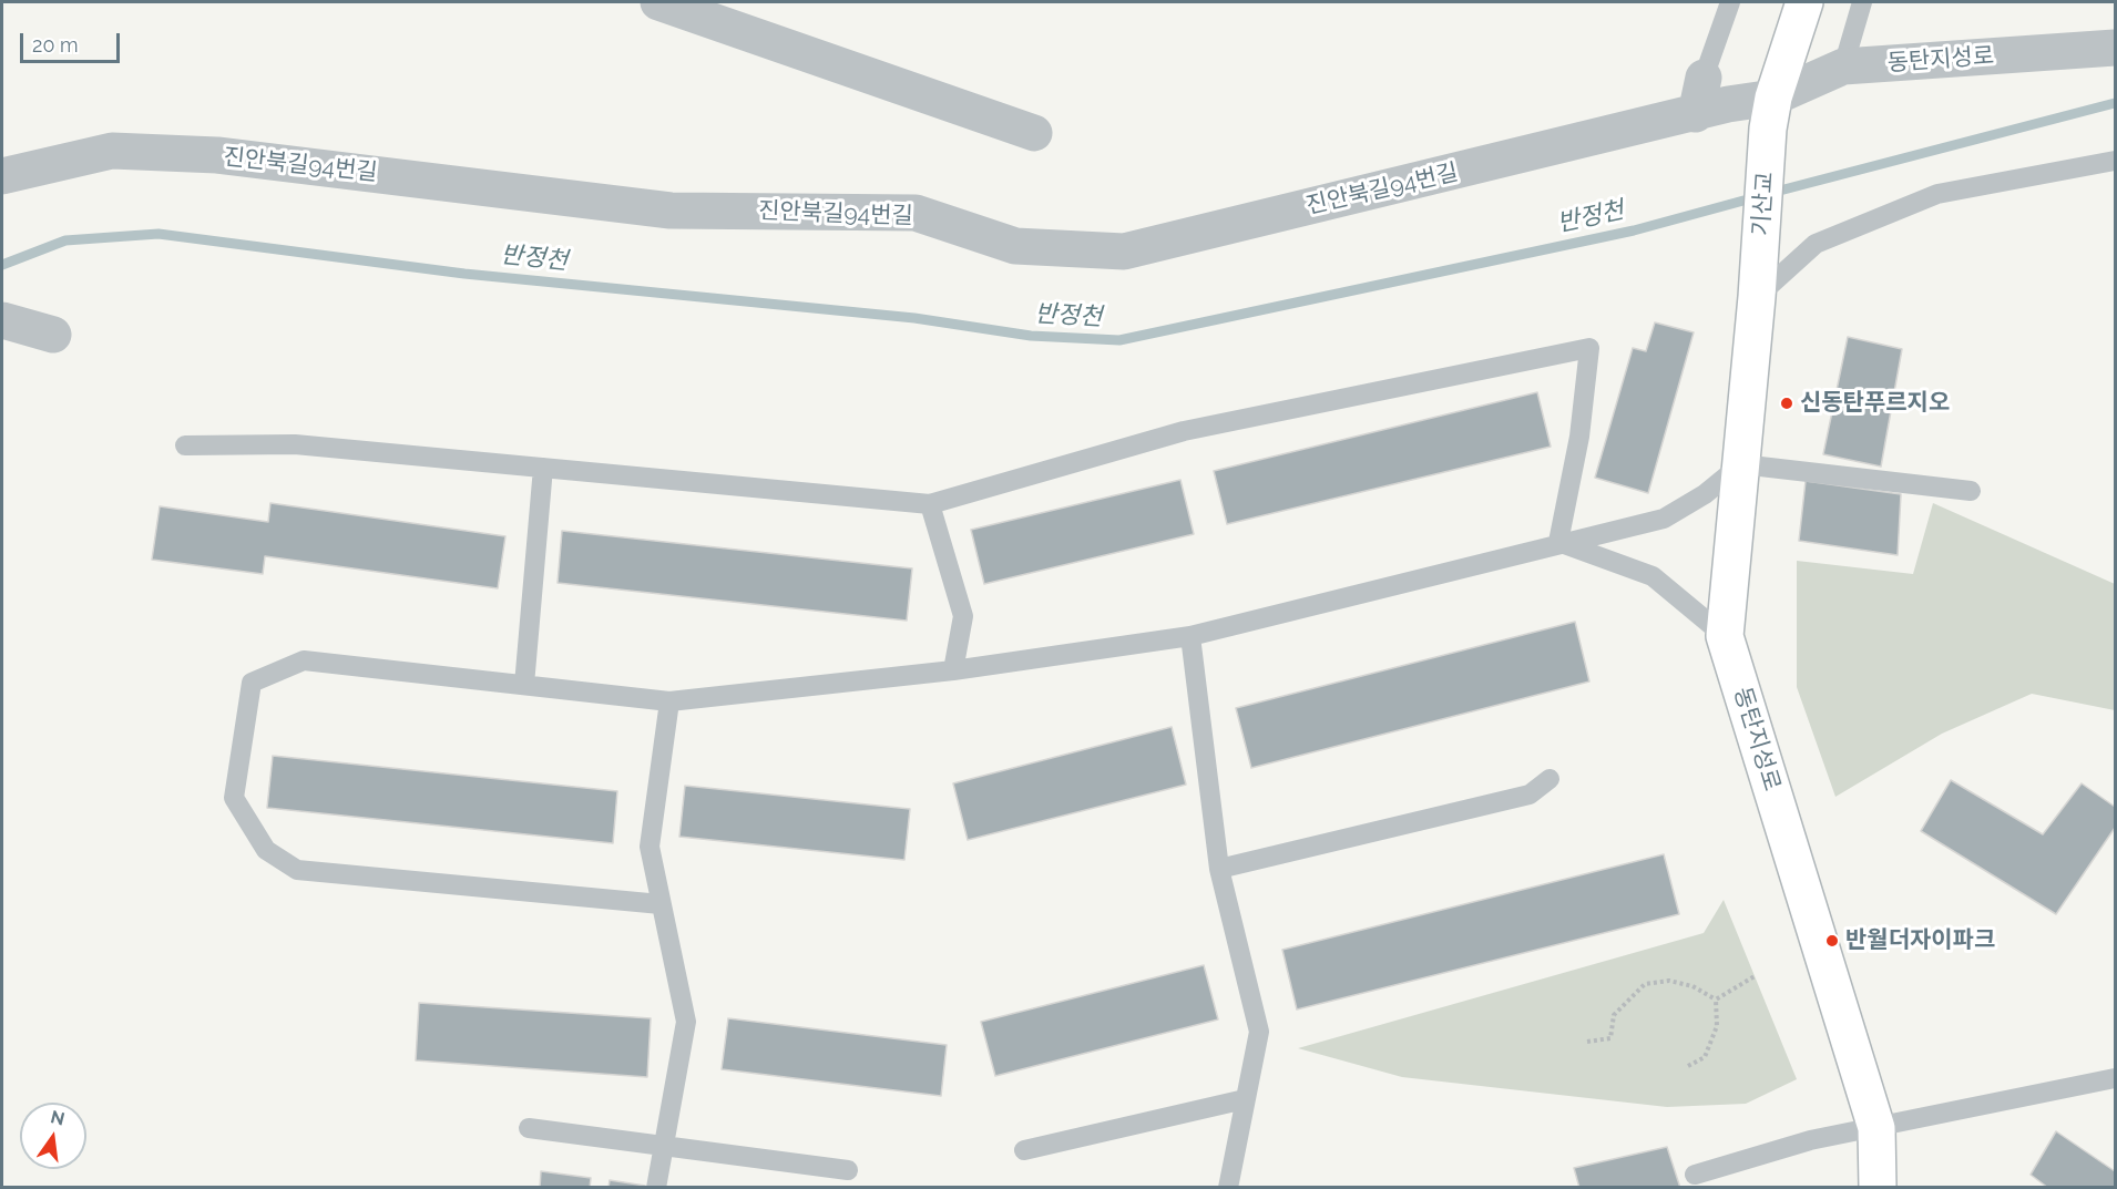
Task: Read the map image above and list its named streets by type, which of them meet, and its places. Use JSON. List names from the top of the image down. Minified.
{"streets":{"main road":["동탄지성로","기산교"],"street":["진안북길94번길"]},"crossings":[["동탄지성로","진안북길94번길"],["동탄지성로","기산교"],["진안북길94번길","기산교"]],"water":["반정천"],"places":["신동탄푸르지오","반월더자이파크"],"scale_bar":"20 m","north":"top"}
